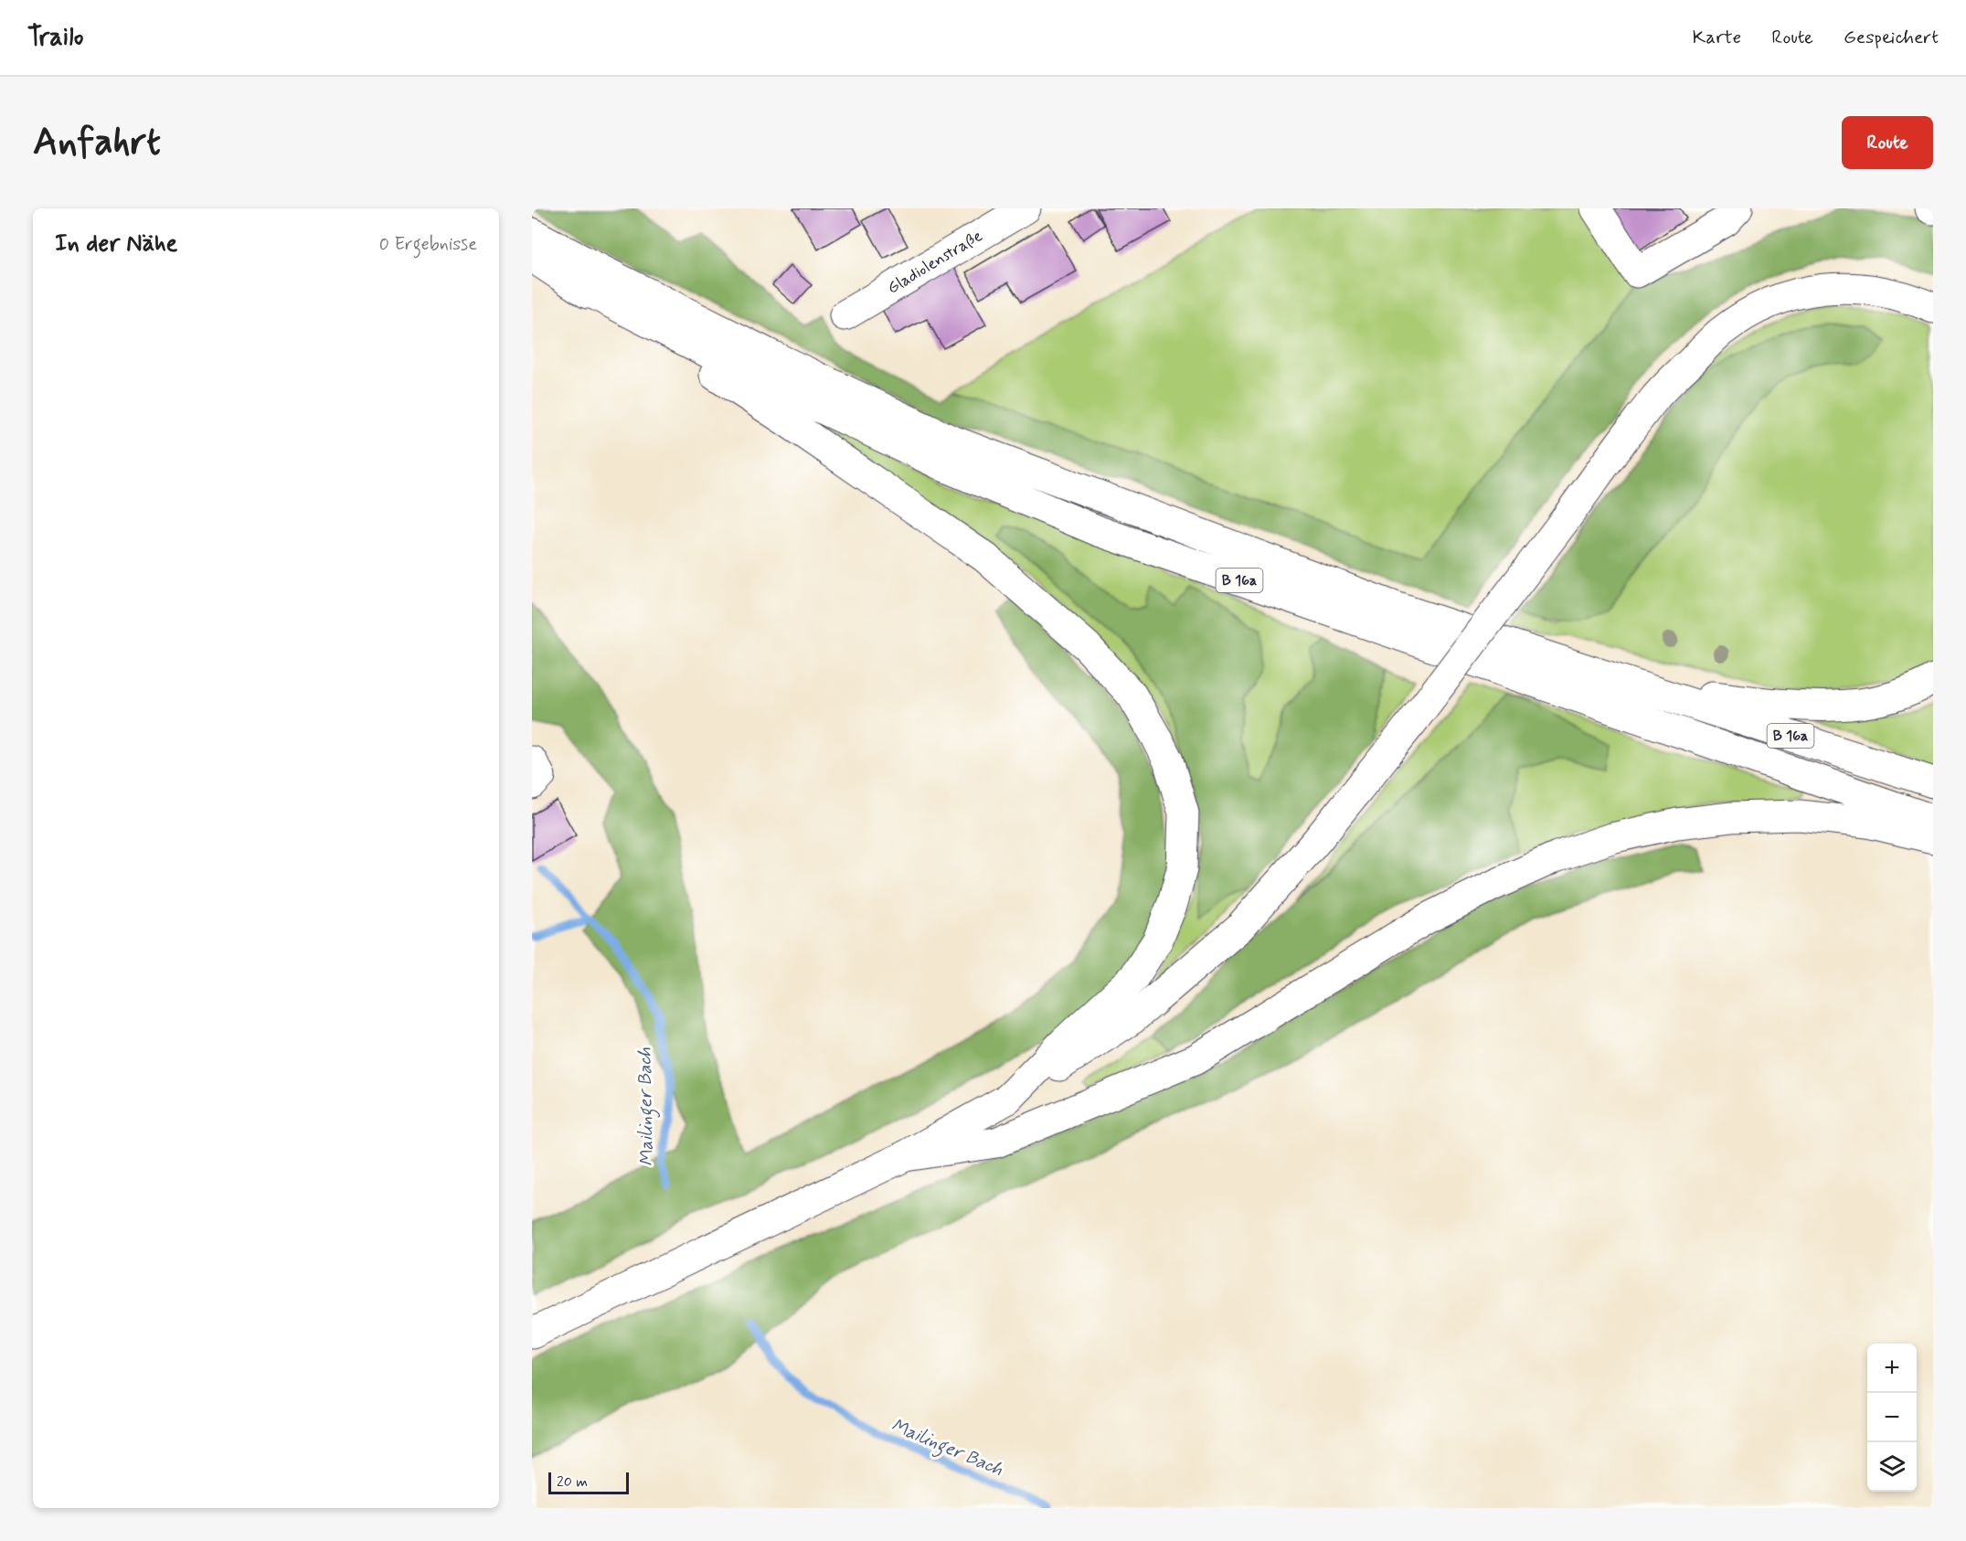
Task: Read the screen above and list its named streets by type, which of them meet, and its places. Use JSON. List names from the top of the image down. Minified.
{"streets":{"main road":["Gladiolenstraße","B 16a"]},"water":["Mailinger Bach"],"scale_bar":"20 m","page":{"header":"Trailo","nav":["Karte","Route","Gespeichert"],"buttons":"Route","title":"Anfahrt","heading":["In der Nähe","0 Ergebnisse"],"map_buttons":["+","−"],"scale":"20 m"}}
